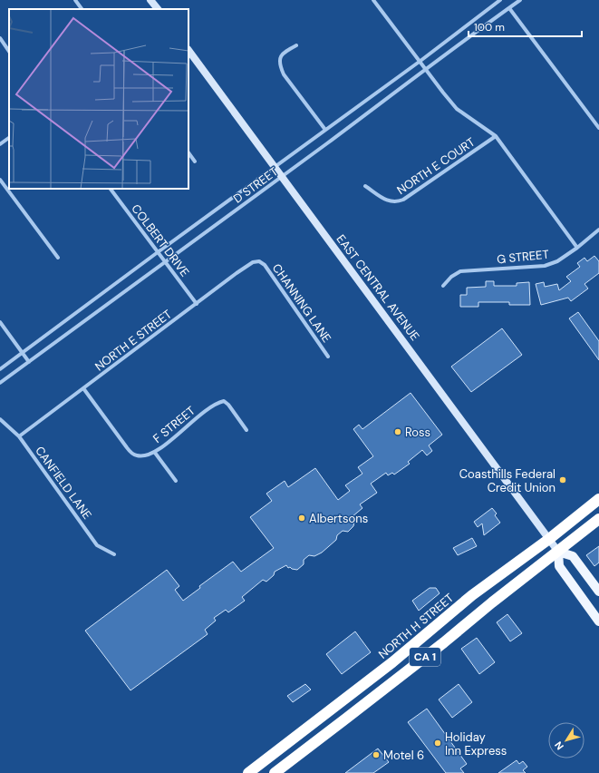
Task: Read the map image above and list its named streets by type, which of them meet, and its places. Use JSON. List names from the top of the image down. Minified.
{"streets":{"highway":["NORTH H STREET","CA 1"],"main road":["EAST CENTRAL AVENUE"],"street":["NORTH E COURT","D STREET","COLBERT DRIVE","G STREET","CHANNING LANE","NORTH E STREET","F STREET","CANFIELD LANE"]},"crossings":[["D STREET","COLBERT DRIVE"],["D STREET","EAST CENTRAL AVENUE"],["COLBERT DRIVE","NORTH E STREET"],["EAST CENTRAL AVENUE","NORTH H STREET"],["EAST CENTRAL AVENUE","CA 1"],["CHANNING LANE","NORTH E STREET"],["NORTH E STREET","F STREET"],["NORTH E STREET","CANFIELD LANE"]],"places":["Ross","Coasthills Federal Credit Union","Albertsons","Holiday Inn Express","Motel 6"],"scale_bar":"100 m","north":"bottom left"}
